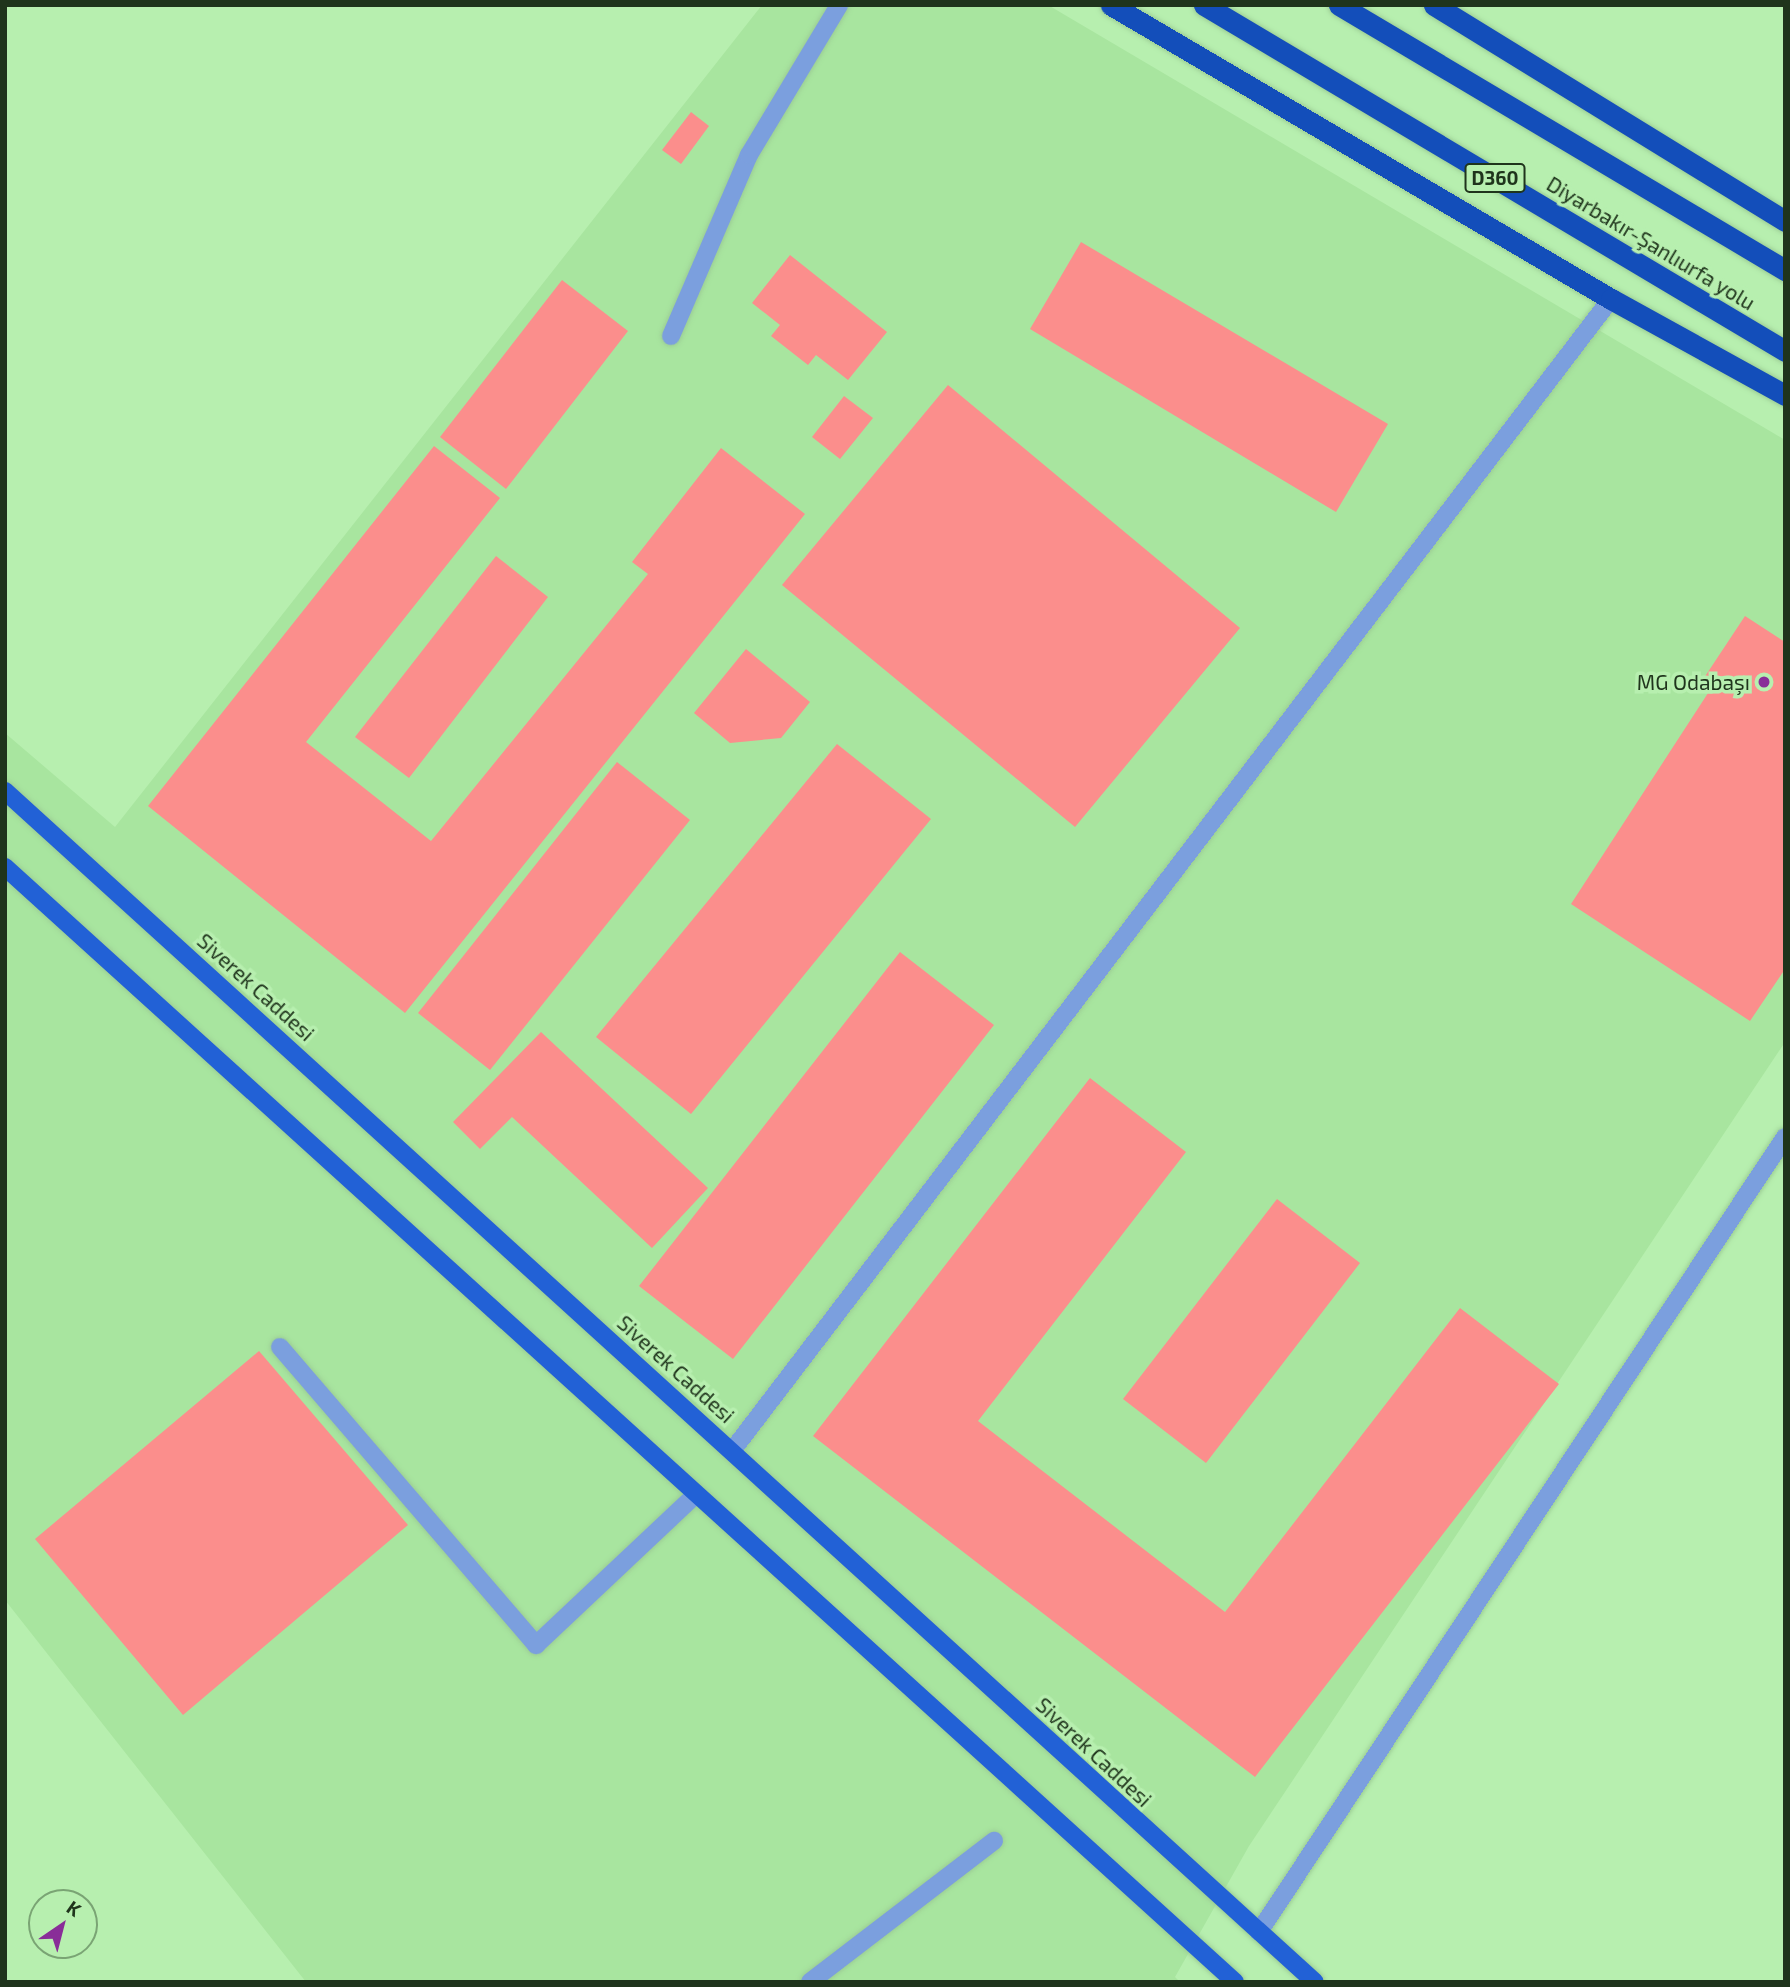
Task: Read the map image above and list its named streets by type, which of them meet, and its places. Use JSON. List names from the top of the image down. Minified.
{"streets":{"highway":["D360","Diyarbakır-Şanlıurfa yolu"],"main road":["Siverek Caddesi"]},"places":["MG Odabaşı"],"north":"top right"}
